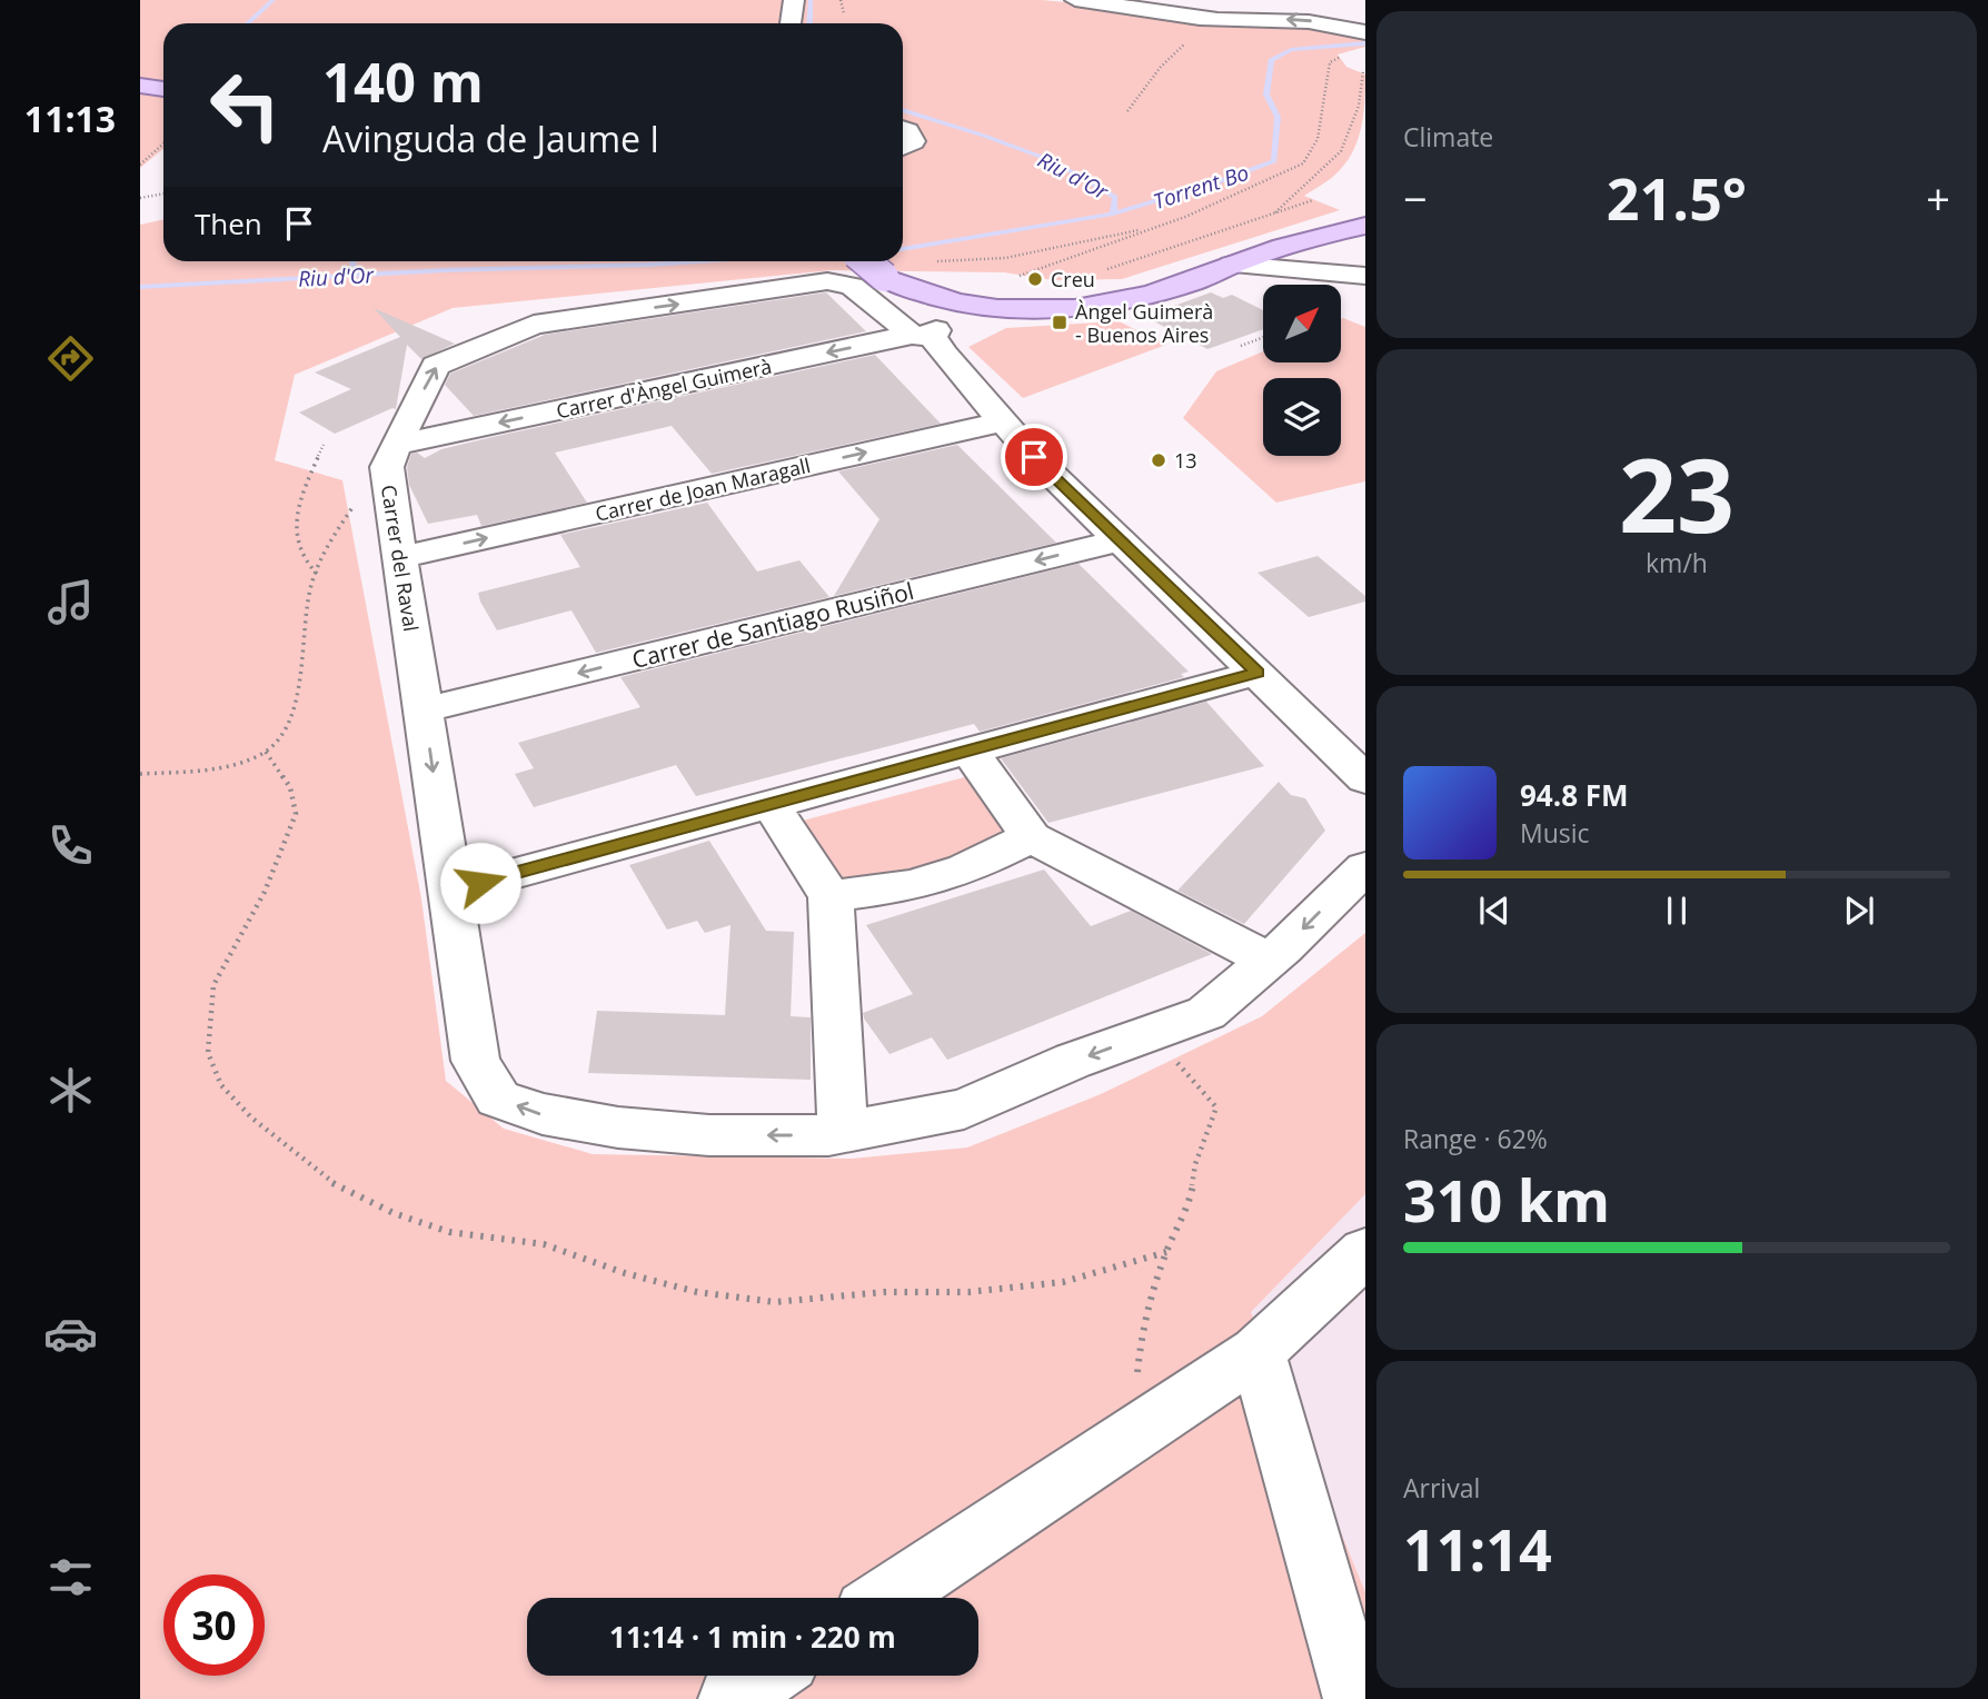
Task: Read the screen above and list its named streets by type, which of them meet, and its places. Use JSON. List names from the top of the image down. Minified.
{"streets":{"street":["Carrer d'Àngel Guimerà","Carrer de Joan Maragall","Carrer del Raval","Carrer de Santiago Rusiñol"]},"crossings":[["Carrer d'Àngel Guimerà","Carrer del Raval"],["Carrer de Joan Maragall","Carrer del Raval"],["Carrer del Raval","Carrer de Santiago Rusiñol"]],"one_way":["Carrer d'Àngel Guimerà"],"water":["Riu d'Or","Torrent Bo"],"places":{"other":["Creu","13"],"transit":["Àngel Guimerà - Buenos Aires"]},"north":"top right","page":{"tabs":"11:13","tile":["Climate",["23","km/h"],["Range · 62%","310 km"],["Arrival","11:14"]],"turn":["140 m","Avinguda de Jaume I"],"heat":["−","21.5°","+"],"then":"Then","song":["94.8 FM","Music"],"limit":"30","trip":"11:14 · 1 min · 220 m"}}
